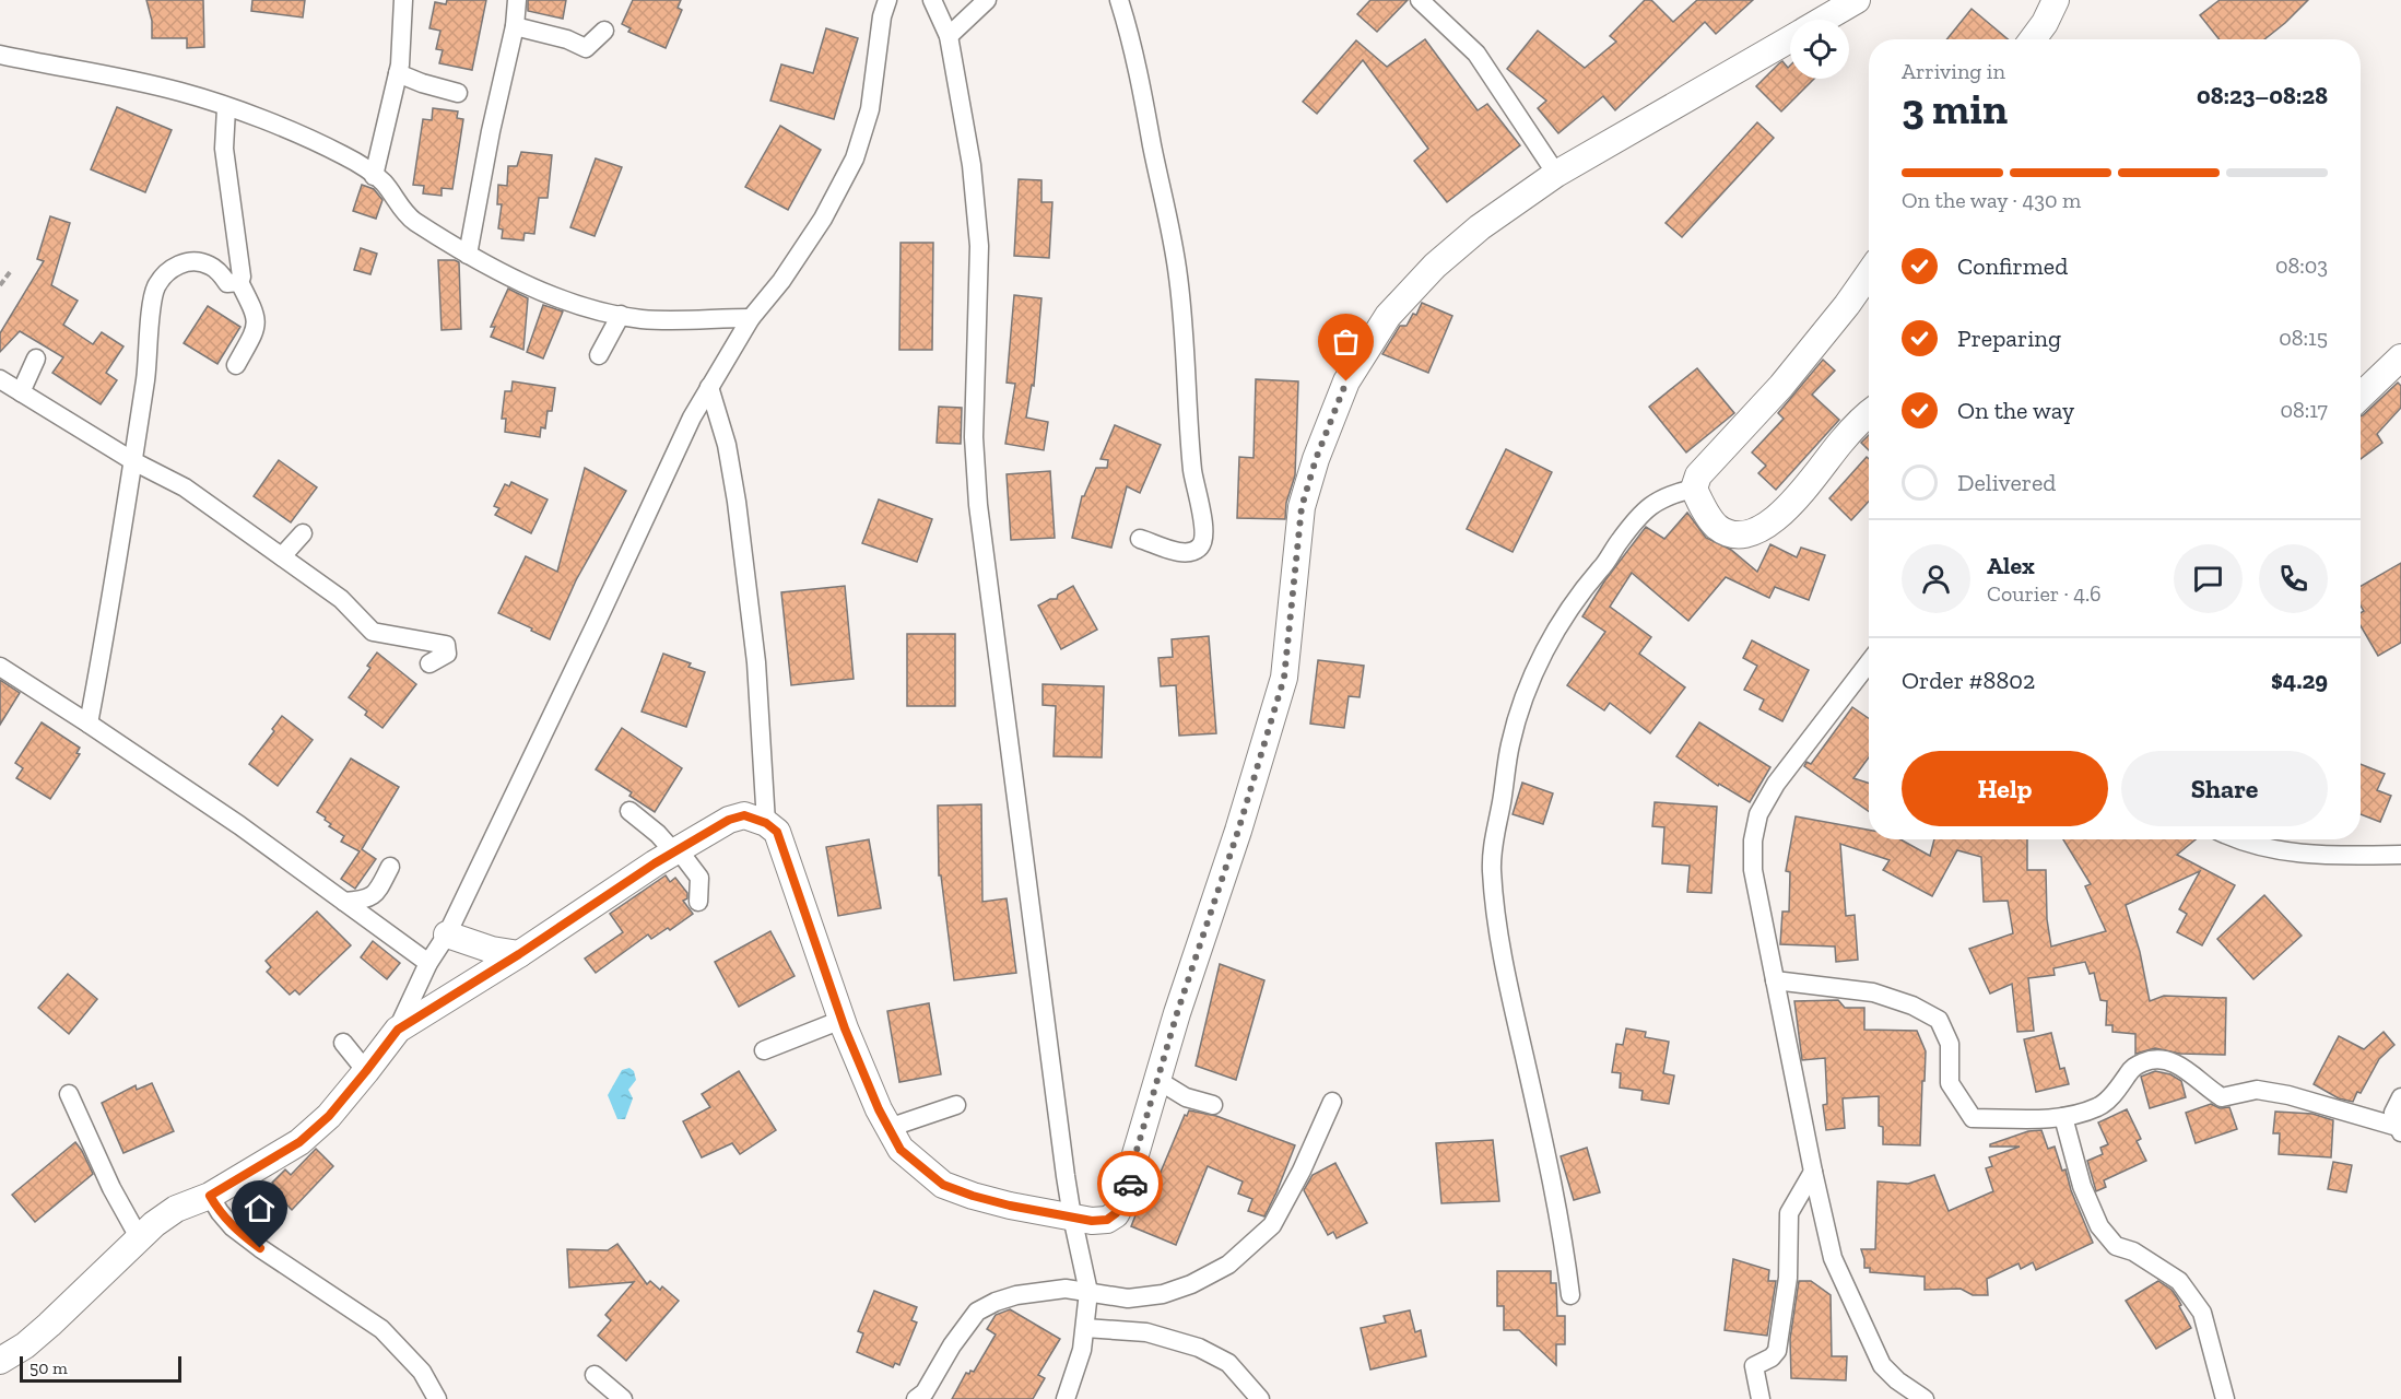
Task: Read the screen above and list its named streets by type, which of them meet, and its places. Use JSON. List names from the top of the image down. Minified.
{"scale_bar":"50 m","page":{"heading":["3 min","Arriving in","08:23–08:28"],"panel":["Alex","Courier · 4.6","Order #8802","$4.29"],"bar":"On the way · 430 m","list":[["Confirmed","08:03"],["Preparing","08:15"],["On the way","08:17"],"Delivered"],"buttons":["Help","Share"],"scale":"50 m"}}
